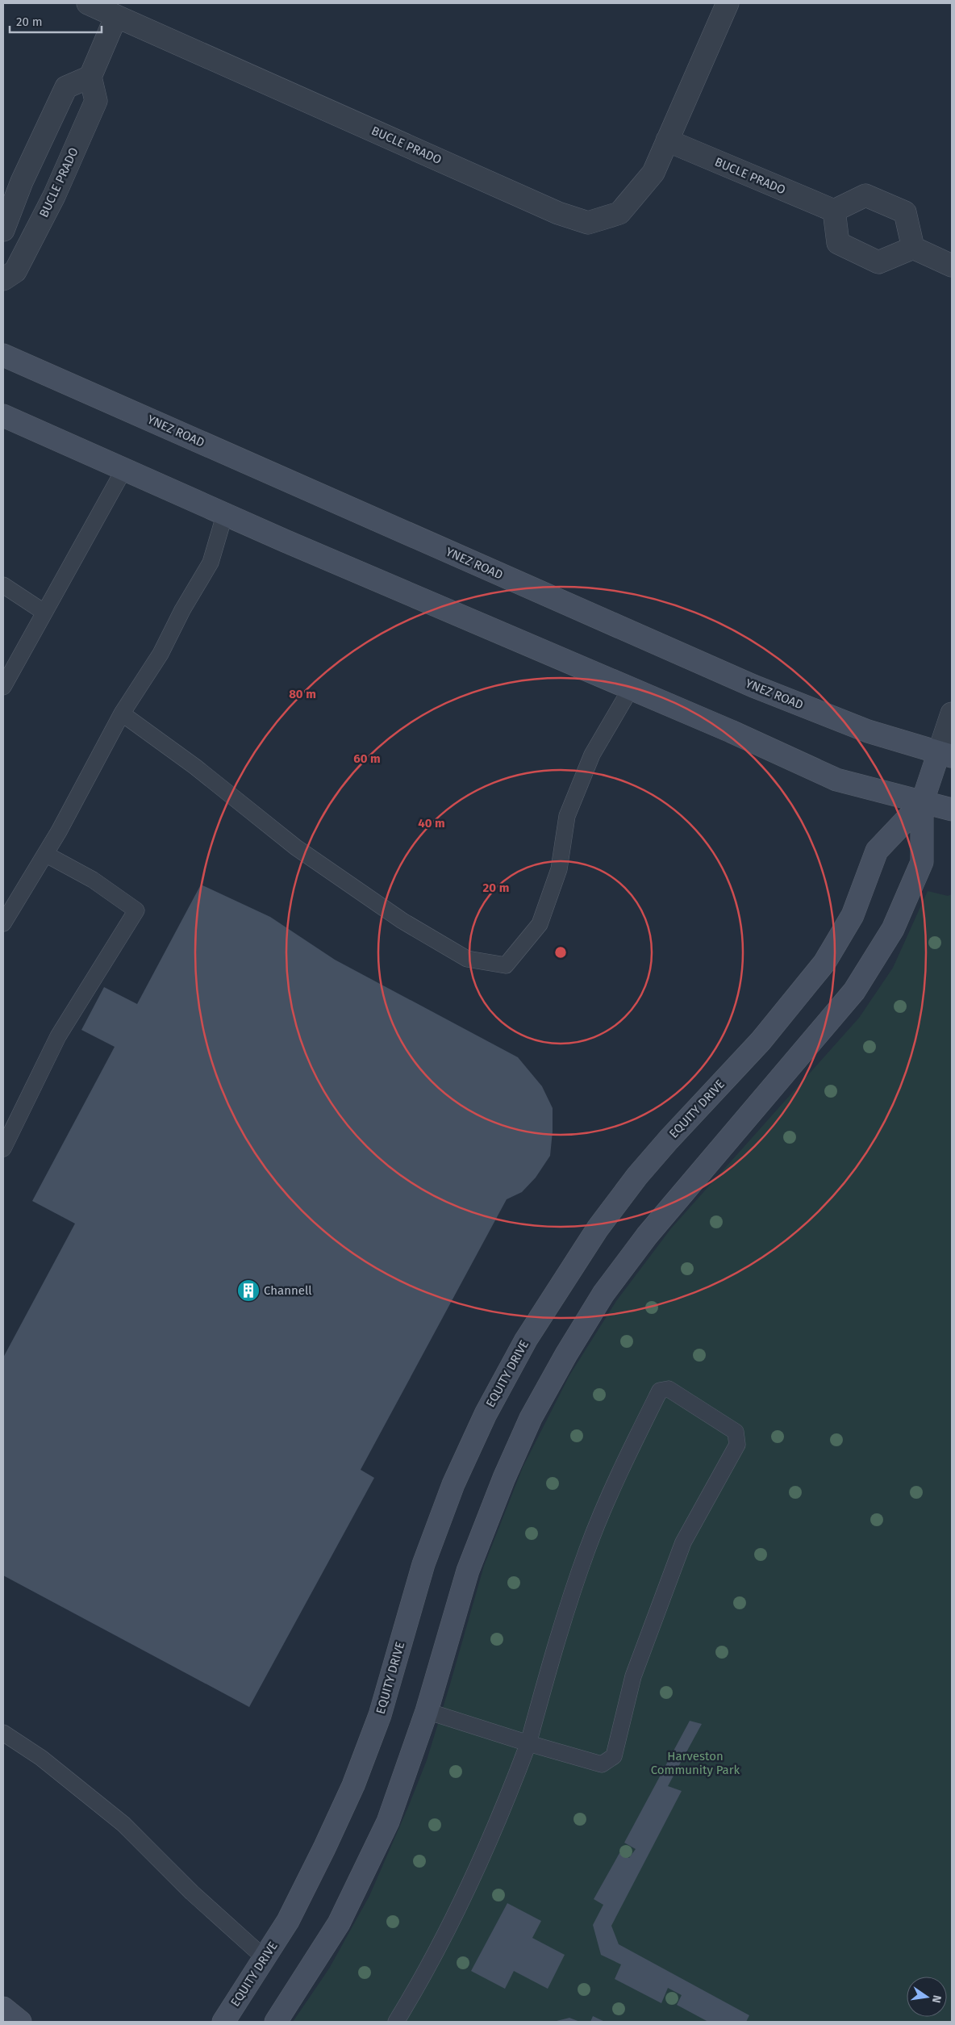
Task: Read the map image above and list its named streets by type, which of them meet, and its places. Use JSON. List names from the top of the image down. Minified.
{"streets":{"street":["BUCLE PRADO","YNEZ ROAD","EQUITY DRIVE"]},"crossings":[["YNEZ ROAD","EQUITY DRIVE"]],"parks":["Harveston Community Park"],"places":{"building":["Channell"]},"scale_bar":"20 m","north":"right","rings":["80 m","60 m","40 m","20 m"]}
